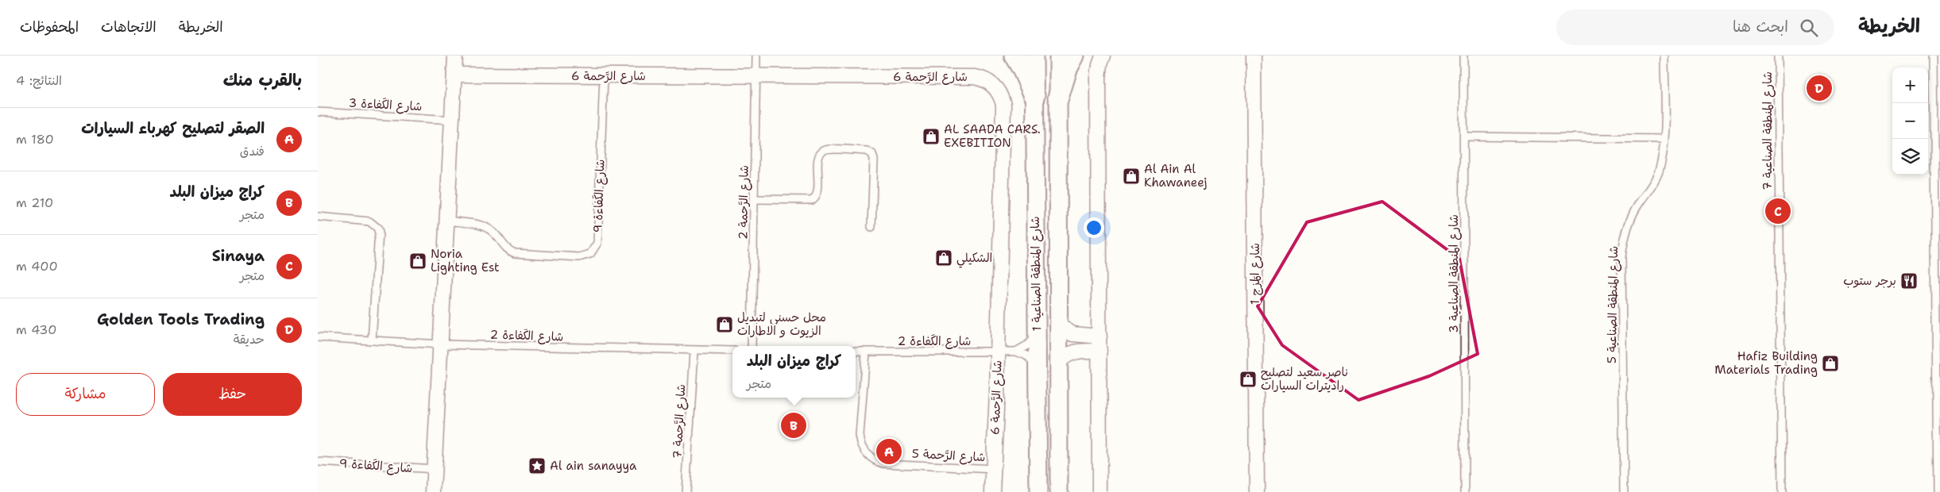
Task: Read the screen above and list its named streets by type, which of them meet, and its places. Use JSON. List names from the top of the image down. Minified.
{"streets":{"street":["شارع الرَّحمة 6","شارع المنطقة الصناعية 1","شارع المَزج 1"],"lane":["شارع الكَفاءة 3","شارع المنطقة الصناعية 7","شارع الكَفاءة 9","شارع الرَّحمة 2","شارع المنطقة الصناعية 3","شارع المنطقة الصناعية 5","شارع الكَفاءة 2","شارع الرَّحمة 7","شارع الرَّحمة 5"]},"crossings":[["شارع الرَّحمة 6","شارع الكَفاءة 9"],["شارع الرَّحمة 6","شارع الرَّحمة 2"],["شارع الرَّحمة 6","شارع الكَفاءة 2"],["شارع الرَّحمة 6","شارع الرَّحمة 5"],["شارع الكَفاءة 2","شارع الرَّحمة 7"],["شارع الكَفاءة 2","شارع الرَّحمة 5"]],"places":{"shop":["AL SAADA CARS. EXEBITION","Al Ain Al Khawaneej","الشكيلي","Noria Lighting Est","محل حسنى لتبديل الزيوت و الاطارات","Hafiz Building Materials Trading","ناصر سعيد لتصليح راديترات السيارات"],"restaurant":["برجر ستوب"],"place":["Al ain sanayya"]},"page":{"header":"الخريطة","search":"ابحث هنا","nav":["الخريطة","الاتجاهات","المحفوظات"],"heading":["بالقرب منك","النتائج: 4"],"map_buttons":["+","−"],"pins":["D","C","B","A"],"list":[{"mark":"A","name":"الصقر لتصليح كهرباء السيارات","note":"فندق","value":"180 m"},{"mark":"B","name":"كراج ميزان البلد","note":"متجر","value":"210 m"},{"mark":"C","name":"Sinaya","note":"متجر","value":"400 m"},{"mark":"D","name":"Golden Tools Trading","note":"حديقة","value":"430 m"}],"popup":["كراج ميزان البلد","متجر"],"buttons":["حفظ","مشاركة"]}}
